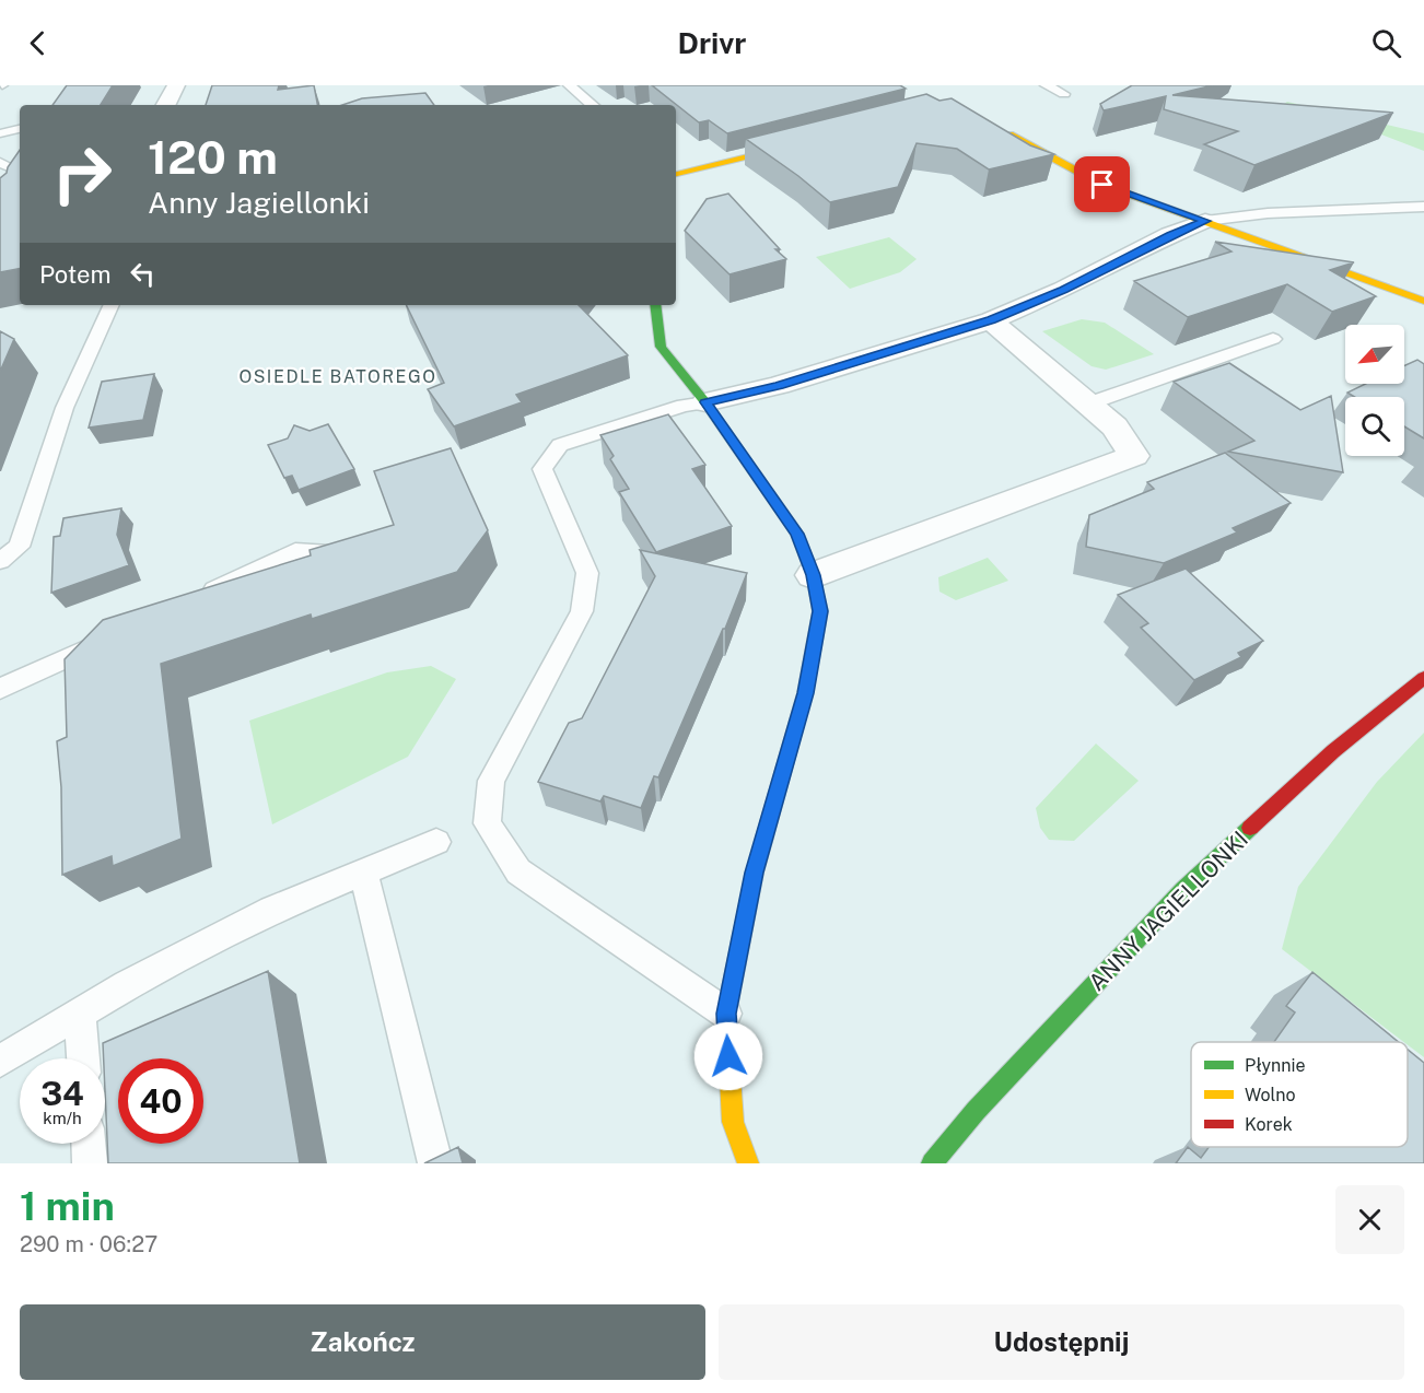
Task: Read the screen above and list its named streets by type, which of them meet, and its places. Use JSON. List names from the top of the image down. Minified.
{"streets":{"street":["ANNY JAGIELLONKI"]},"districts":["OSIEDLE BATOREGO"],"legend":["Płynnie","Wolno","Korek"],"north":"bottom left","page":{"header":"Drivr","turn":["120 m","Anny Jagiellonki"],"then":"Potem","speed":"34 km/h","limit":"40","heading":["1 min","290 m · 06:27"],"buttons":["Zakończ","Udostępnij"]}}
